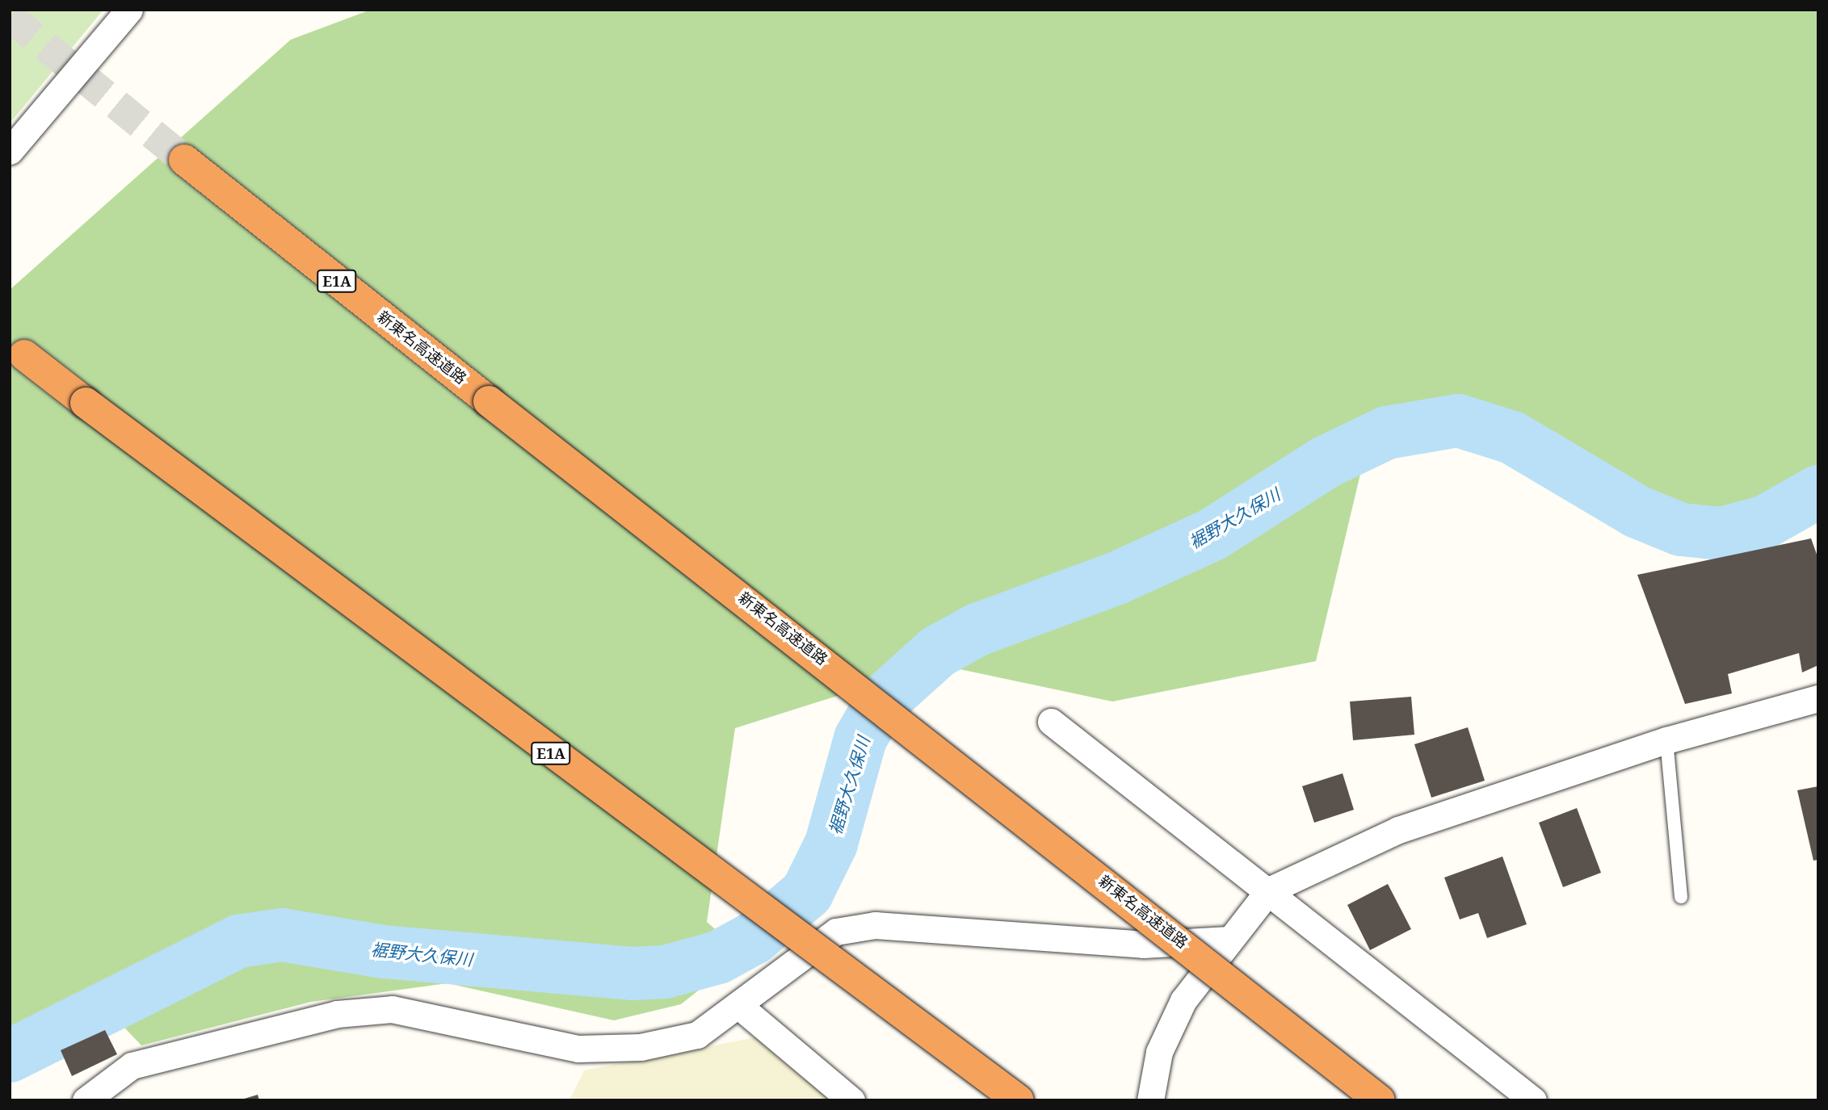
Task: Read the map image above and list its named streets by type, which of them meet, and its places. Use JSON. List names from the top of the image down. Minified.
{"streets":{"highway":["E1A","新東名高速道路"]},"water":["裾野大久保川"]}
